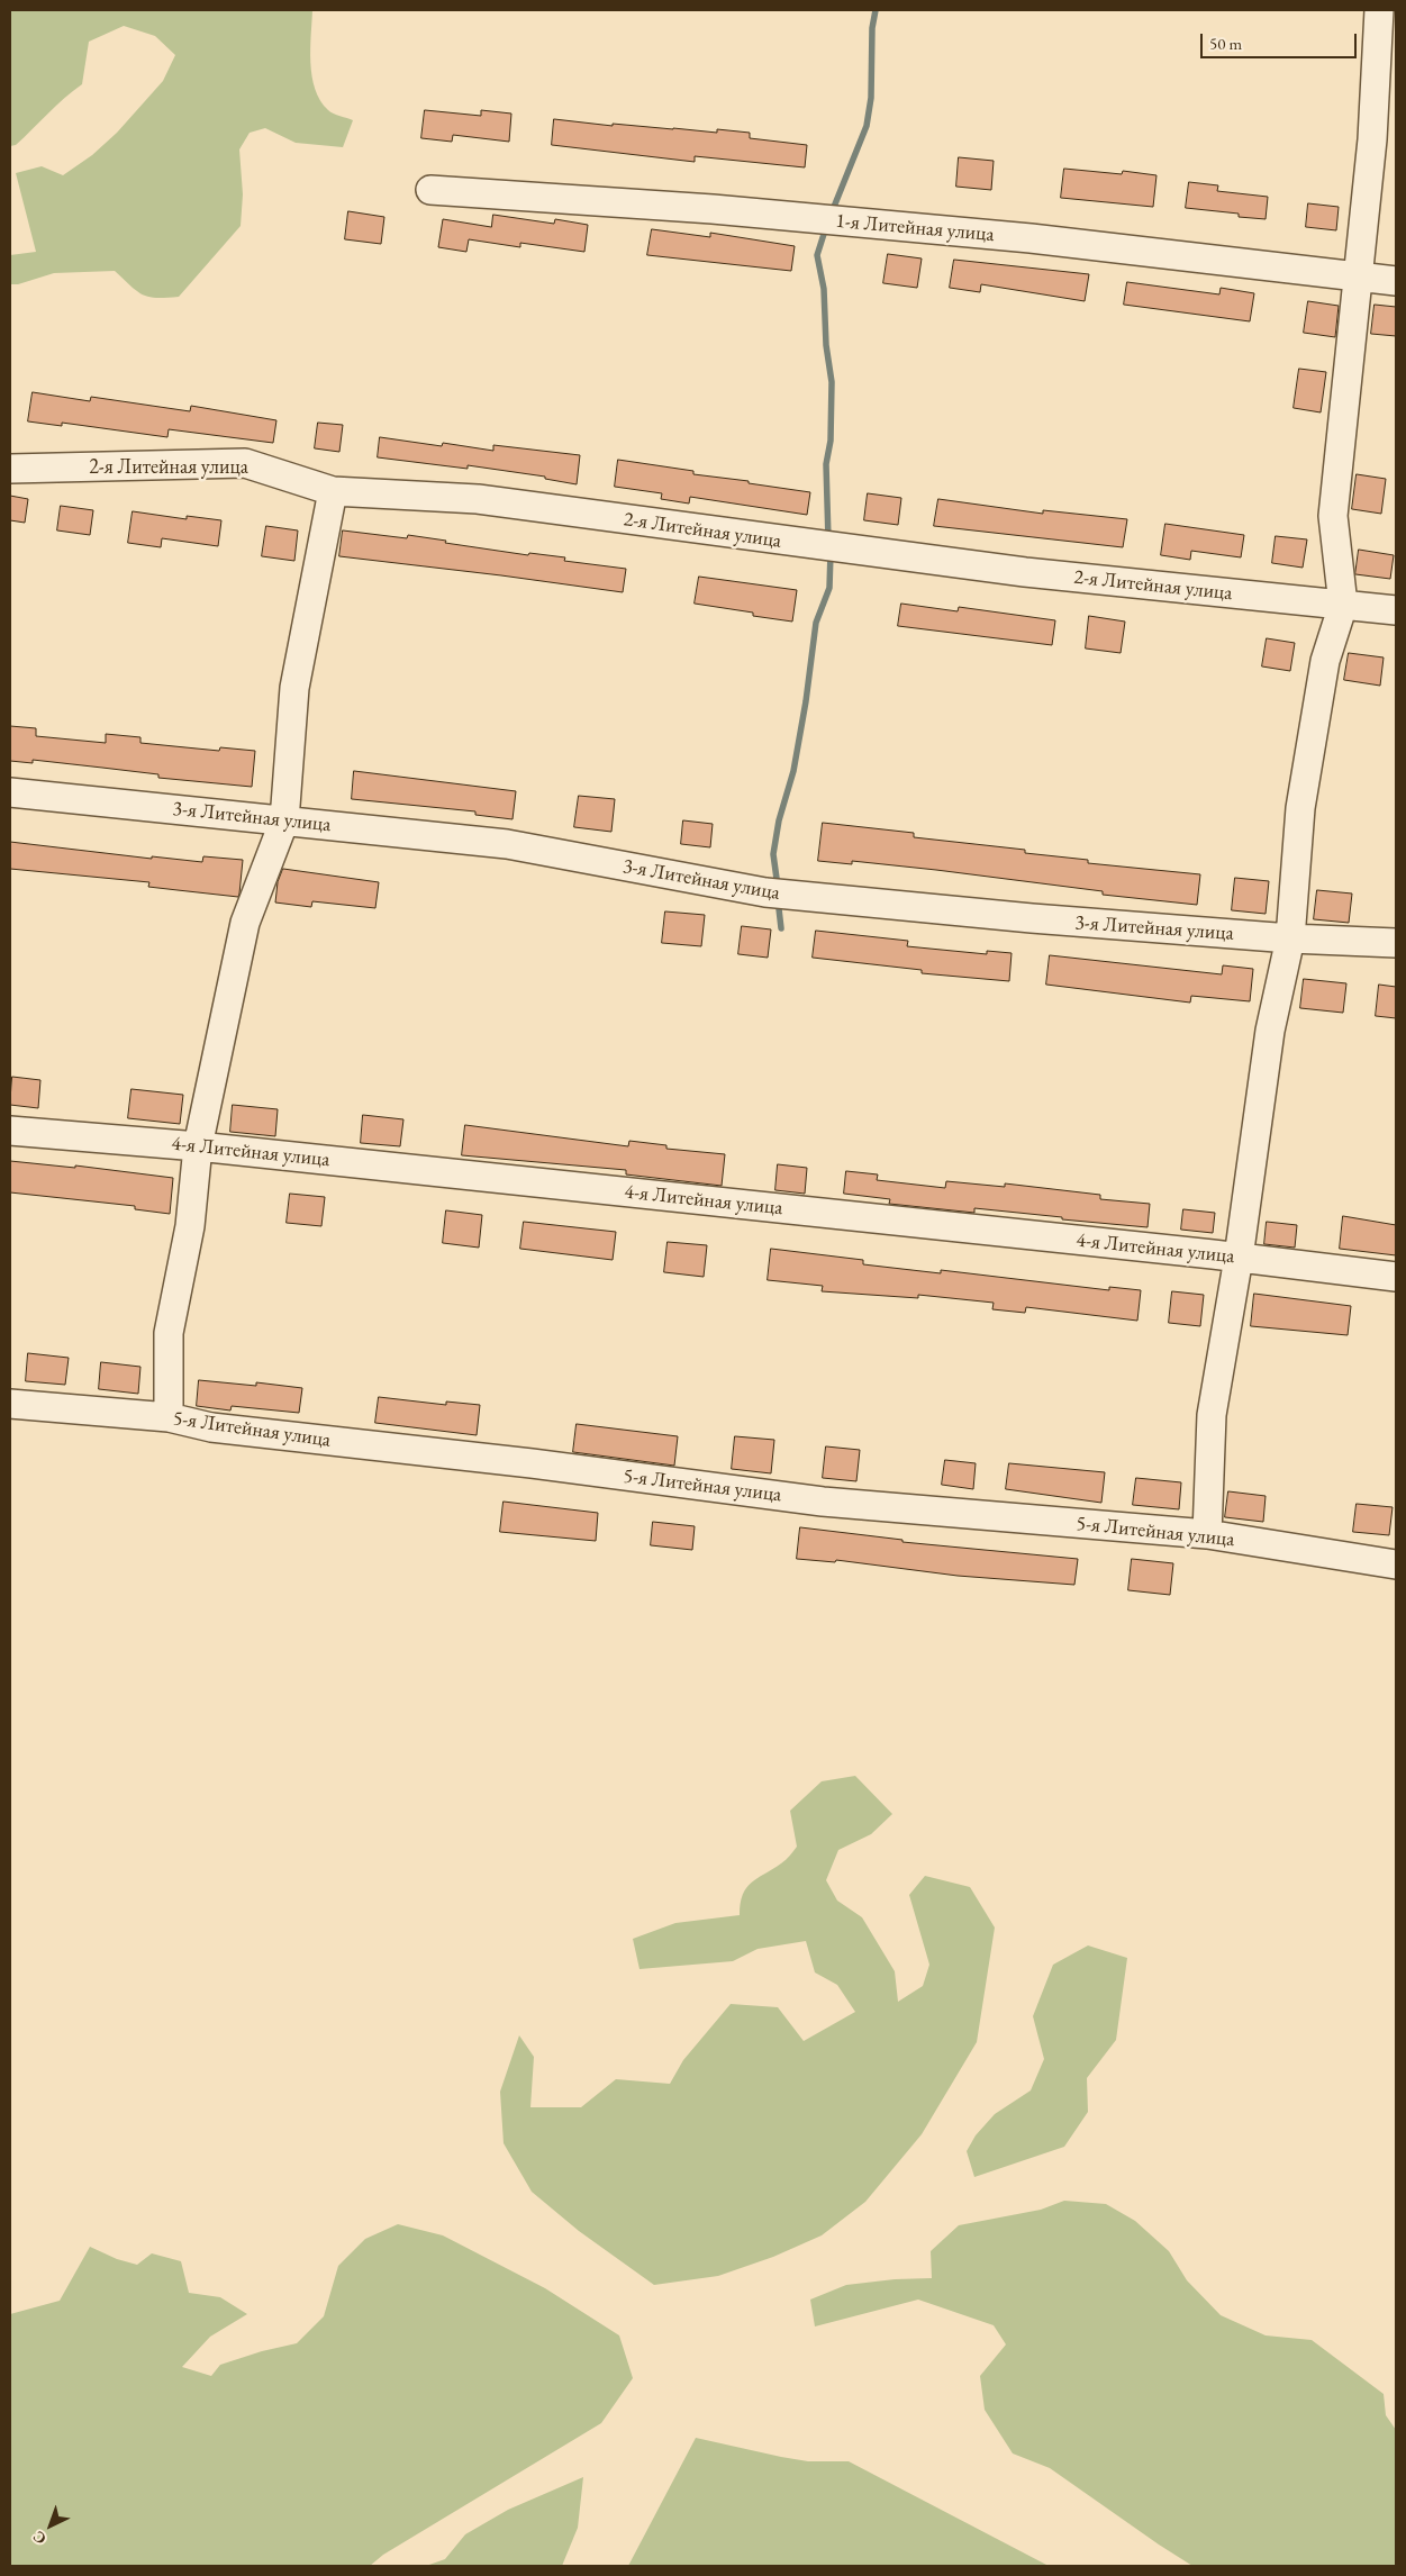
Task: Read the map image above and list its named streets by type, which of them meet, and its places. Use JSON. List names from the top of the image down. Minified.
{"streets":{"street":["1-я Литейная улица","2-я Литейная улица","3-я Литейная улица","4-я Литейная улица","5-я Литейная улица"]},"scale_bar":"50 m","north":"bottom left"}
